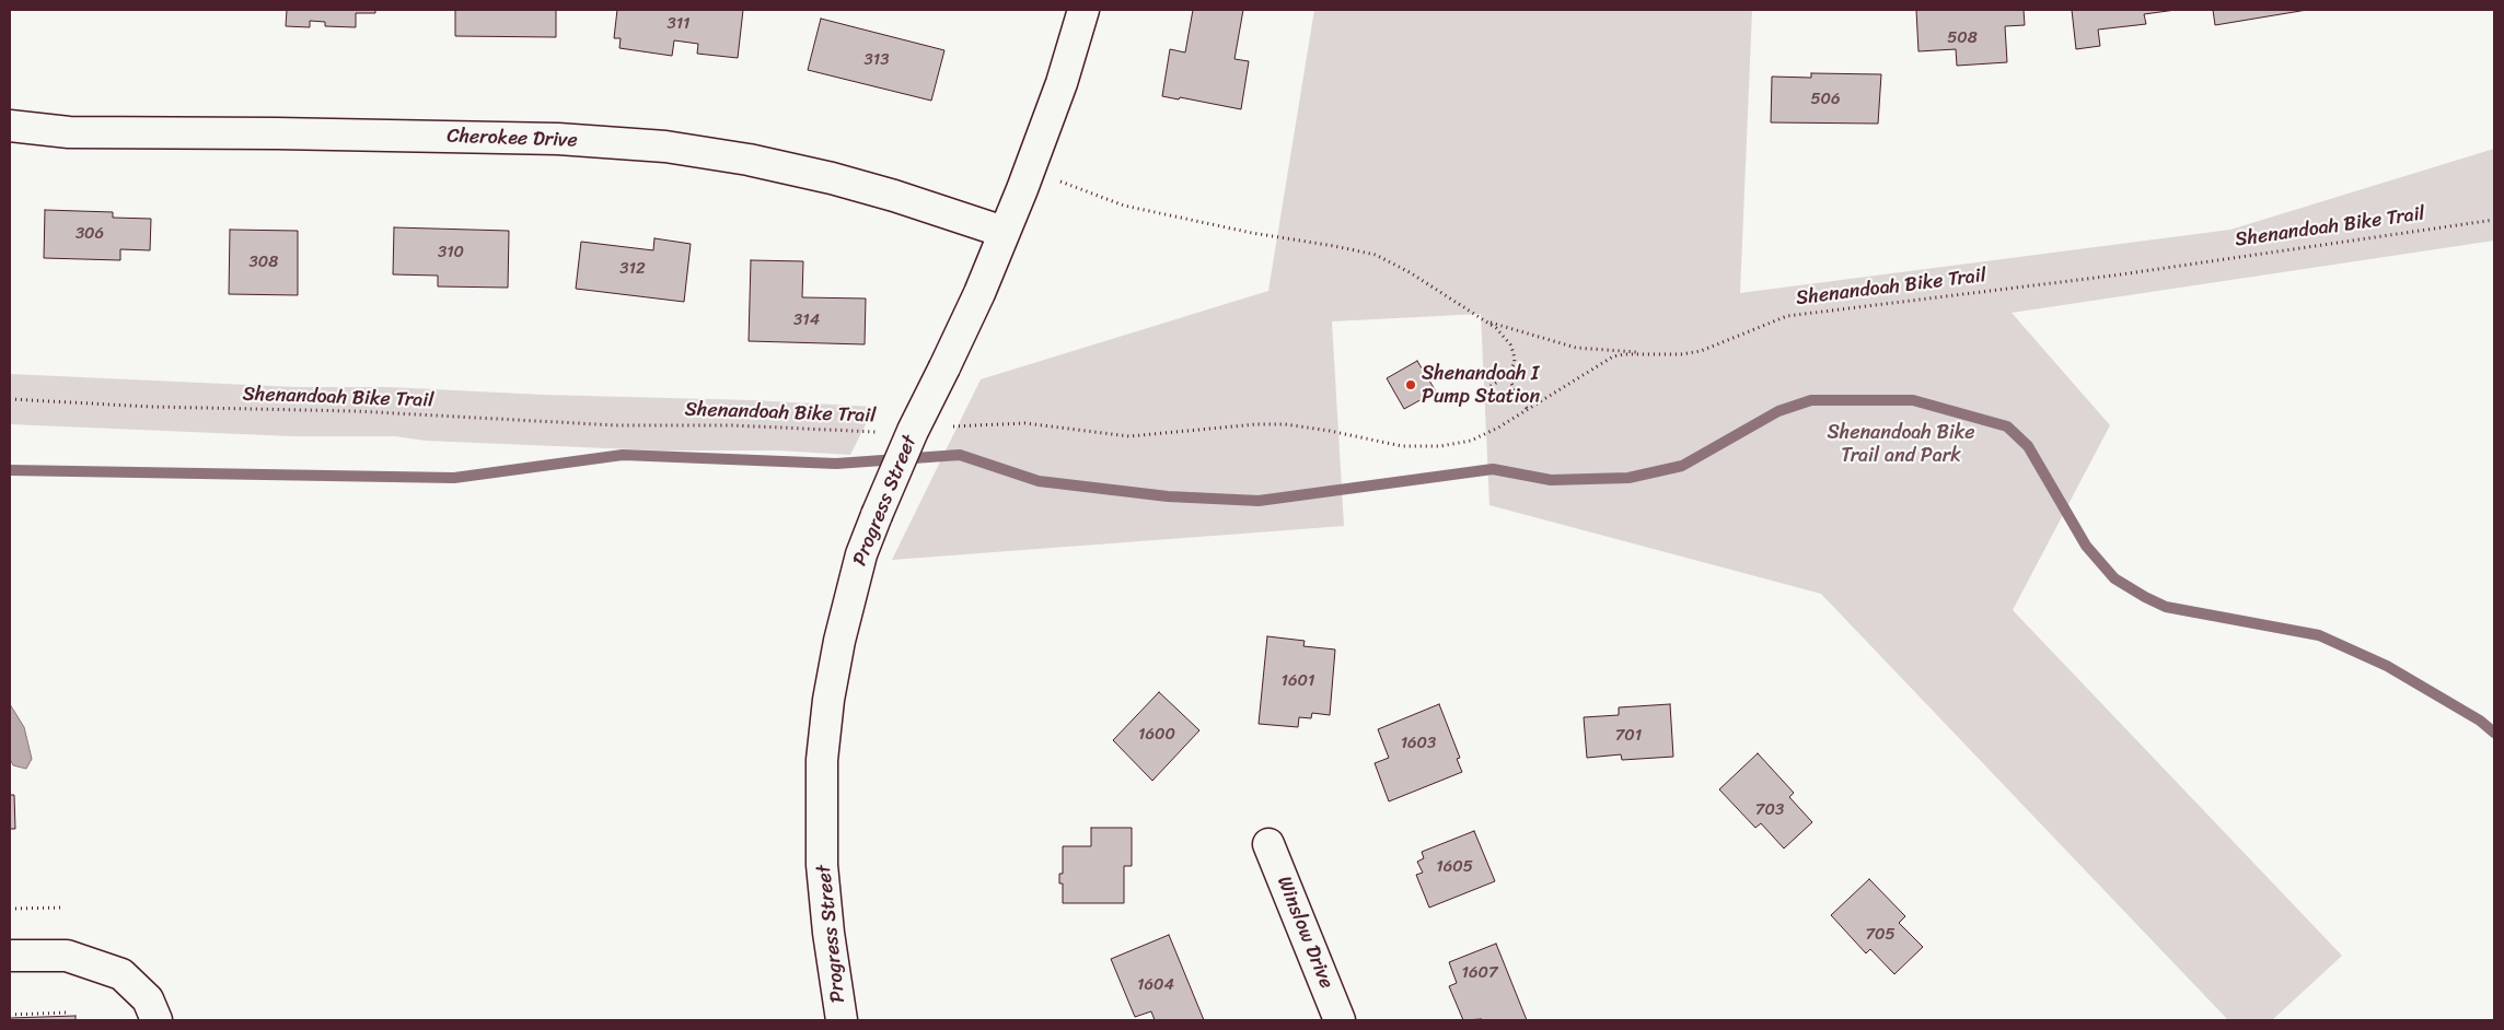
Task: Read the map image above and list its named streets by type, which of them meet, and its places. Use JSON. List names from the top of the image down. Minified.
{"streets":{"street":["Cherokee Drive","Progress Street","Winslow Drive"],"path":["Shenandoah Bike Trail"]},"crossings":[["Cherokee Drive","Progress Street"]],"parks":["Shenandoah Bike Trail and Park"],"places":["Shenandoah I Pump Station"],"house_numbers":["311","508","313","506","306","310","308","312","314","1601","1600","701","1603","703","1605","705","1607","1604"]}
